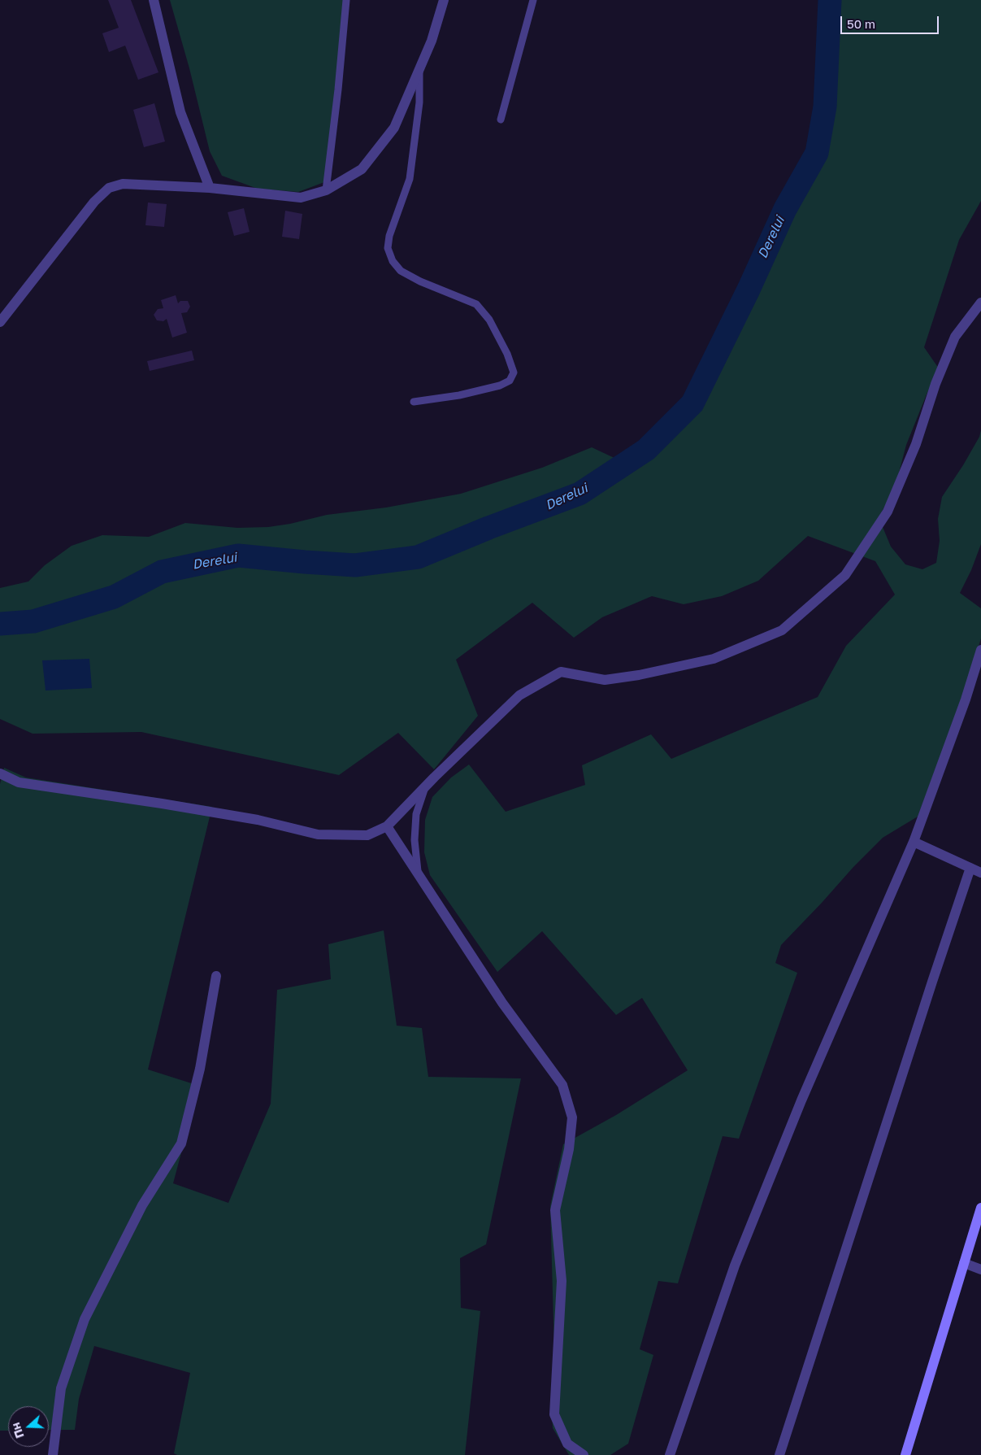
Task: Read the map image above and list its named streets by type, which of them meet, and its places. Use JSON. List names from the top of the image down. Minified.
{"water":["Derelui"],"scale_bar":"50 m","north":"left"}
